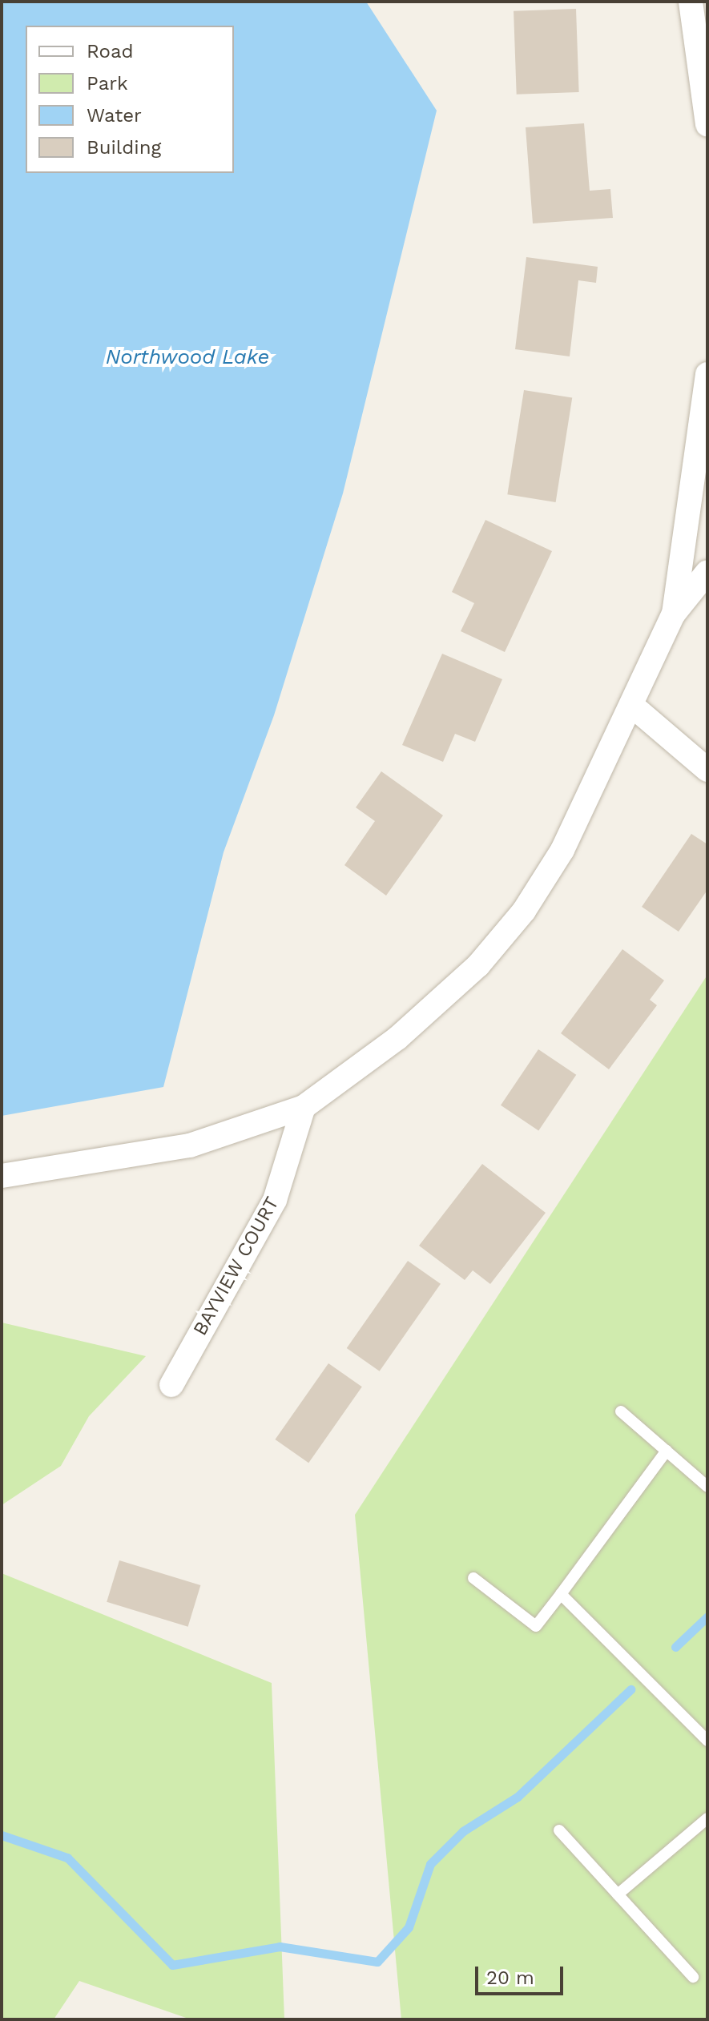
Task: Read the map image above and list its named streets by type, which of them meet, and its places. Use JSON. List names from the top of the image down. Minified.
{"streets":{"street":["BAYVIEW COURT"]},"water":["Northwood Lake"],"legend":["Road","Park","Water","Building"],"scale_bar":"20 m"}
